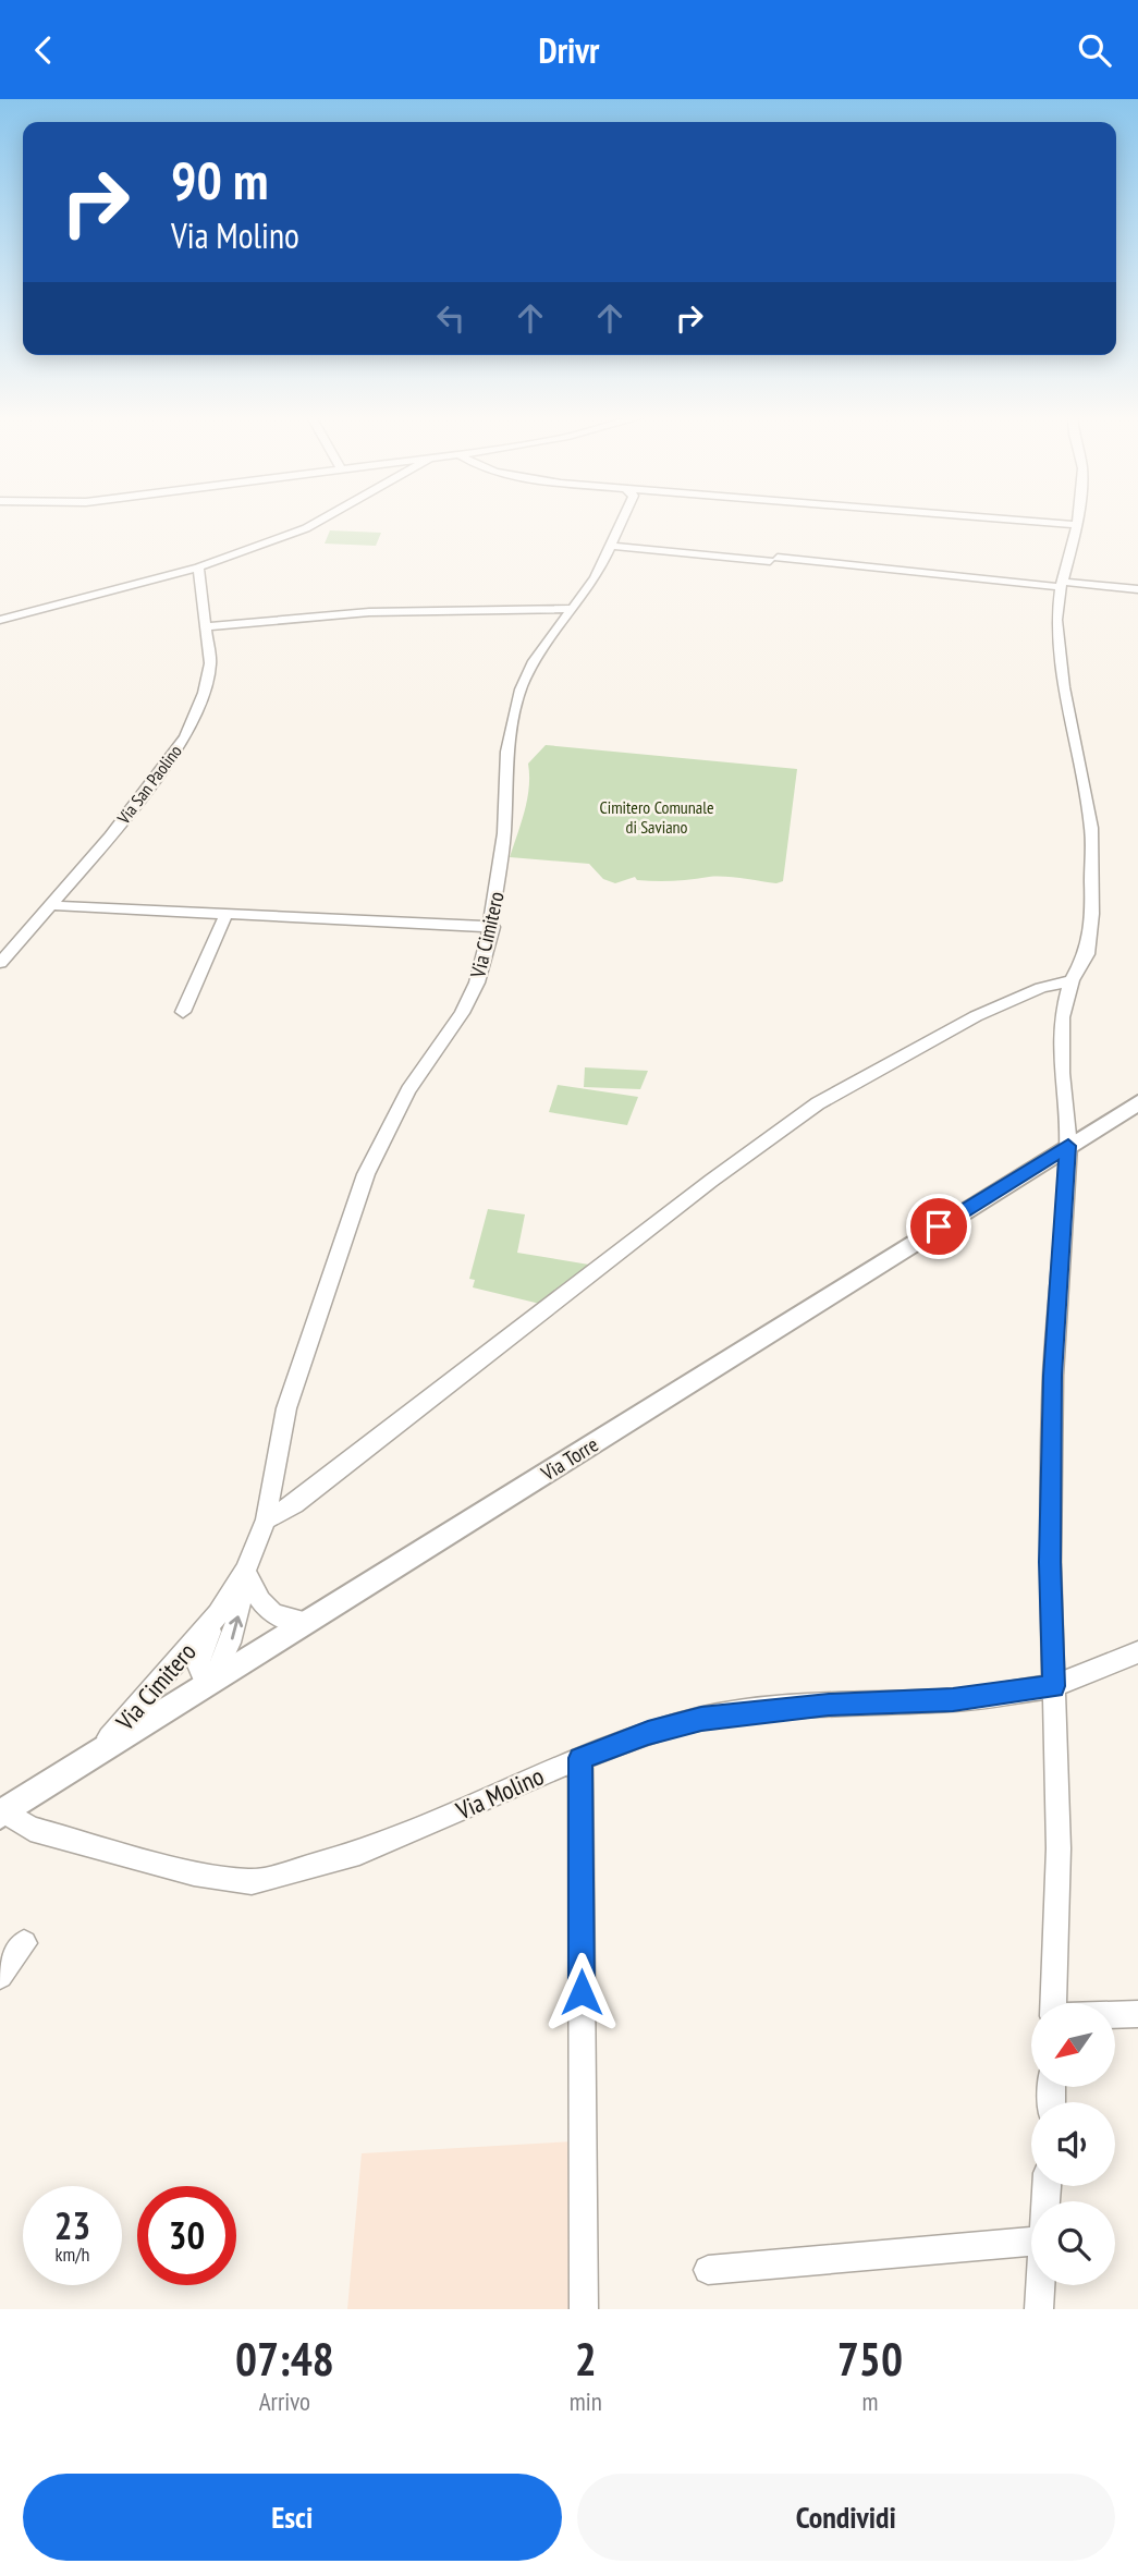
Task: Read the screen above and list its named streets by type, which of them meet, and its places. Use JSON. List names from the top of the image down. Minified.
{"streets":{"main road":["Via Torre"],"street":["Via San Paolino","Via Cimitero","Via Molino"]},"crossings":[["Via Cimitero","Via Torre"],["Via Torre","Via Molino"]],"parks":["Cimitero Comunale di Saviano"],"north":"bottom left","page":{"header":"Drivr","turn":["90 m","Via Molino"],"speed":"23 km/h","limit":"30","eta":["07:48","Arrivo","2","min","750","m"],"buttons":["Esci","Condividi"]}}
